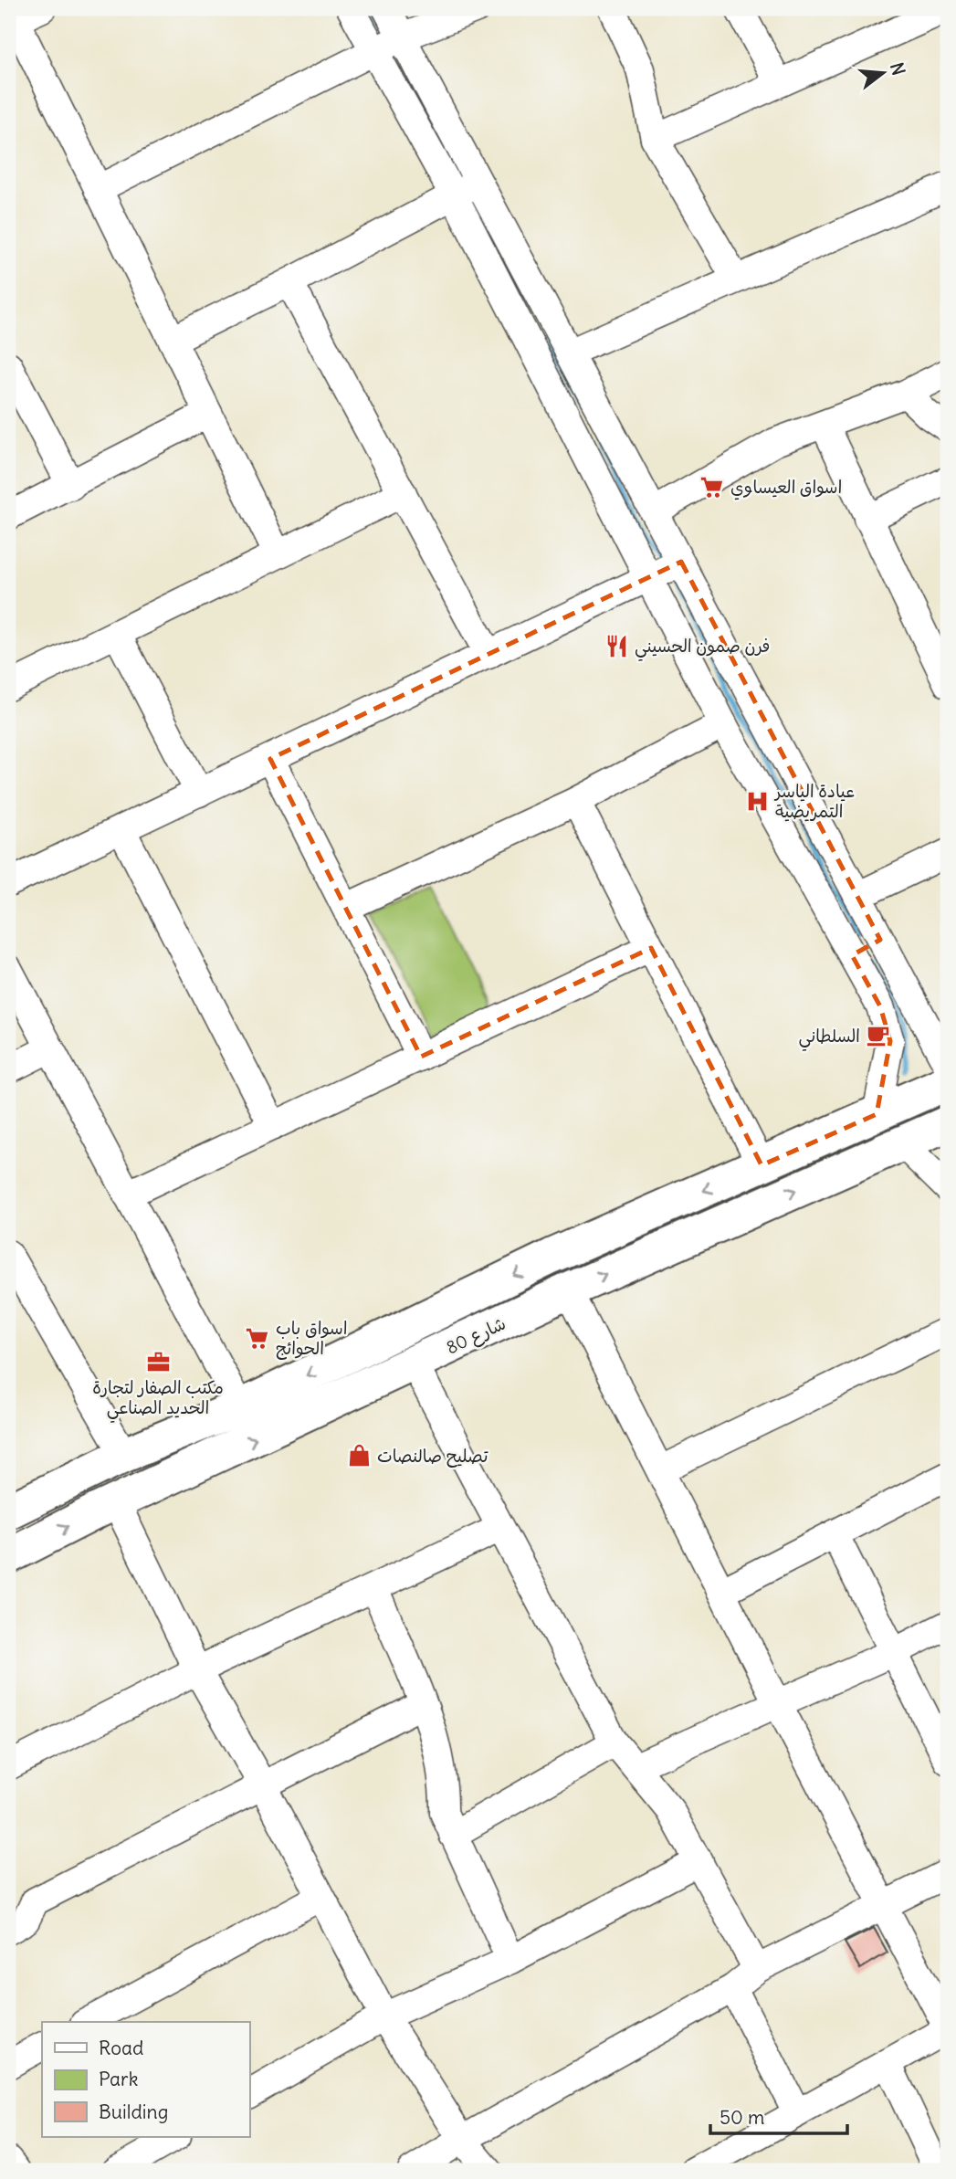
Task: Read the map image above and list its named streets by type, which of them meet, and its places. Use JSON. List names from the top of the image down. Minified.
{"streets":{"main road":["شارع 80"]},"places":{"supermarket":["اسواق العيساوي","اسواق باب الحوائج"],"restaurant":["فرن صمون الحسيني"],"hospital":["عيادة الياسر التمريضية"],"cafe":["السلطاني"],"office":["مكتب الصفار لتجارة الحديد الصناعي"],"shop":["تصليح صالنصات"]},"legend":["Road","Park","Building"],"scale_bar":"50 m","north":"right"}
